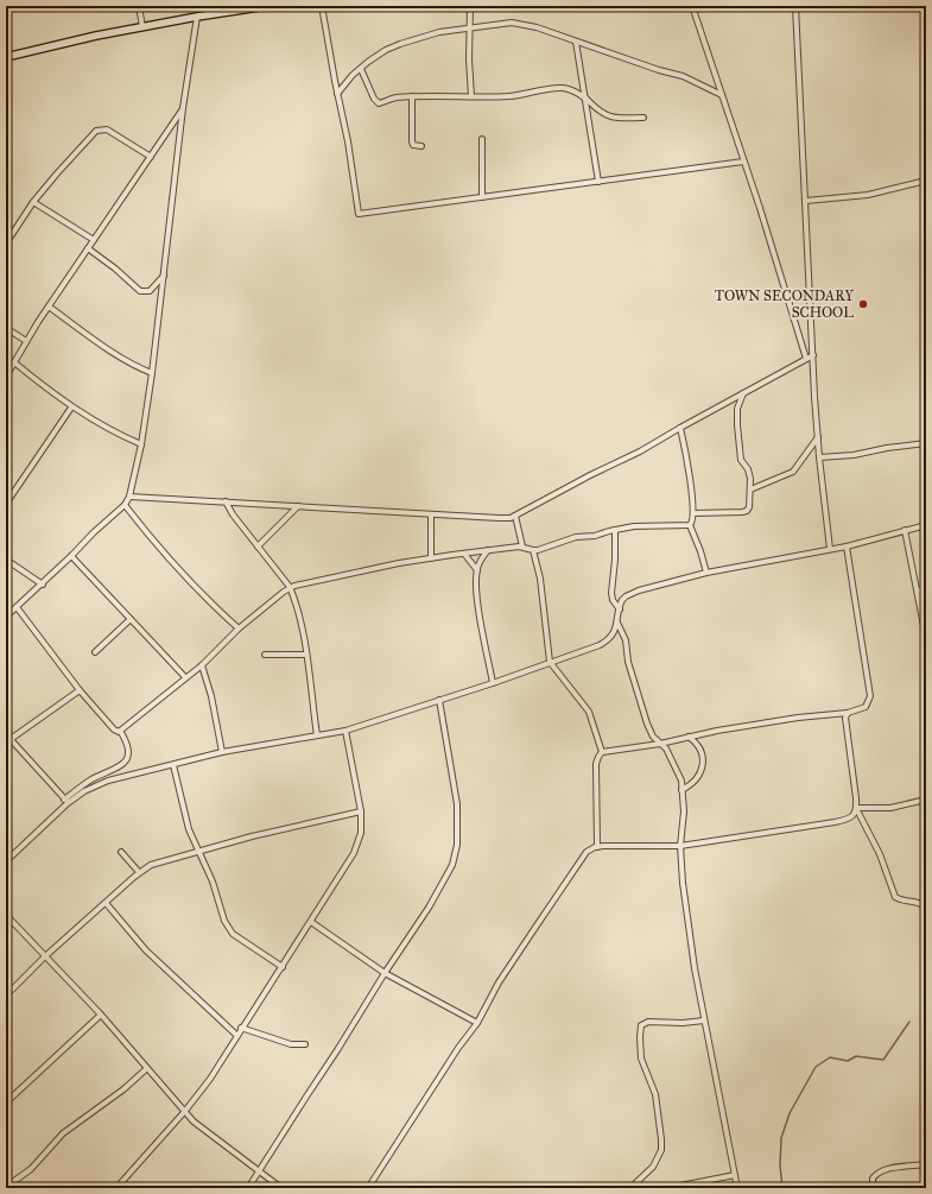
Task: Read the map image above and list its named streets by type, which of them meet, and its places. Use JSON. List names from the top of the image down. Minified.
{"places":["TOWN SECONDARY SCHOOL"]}
